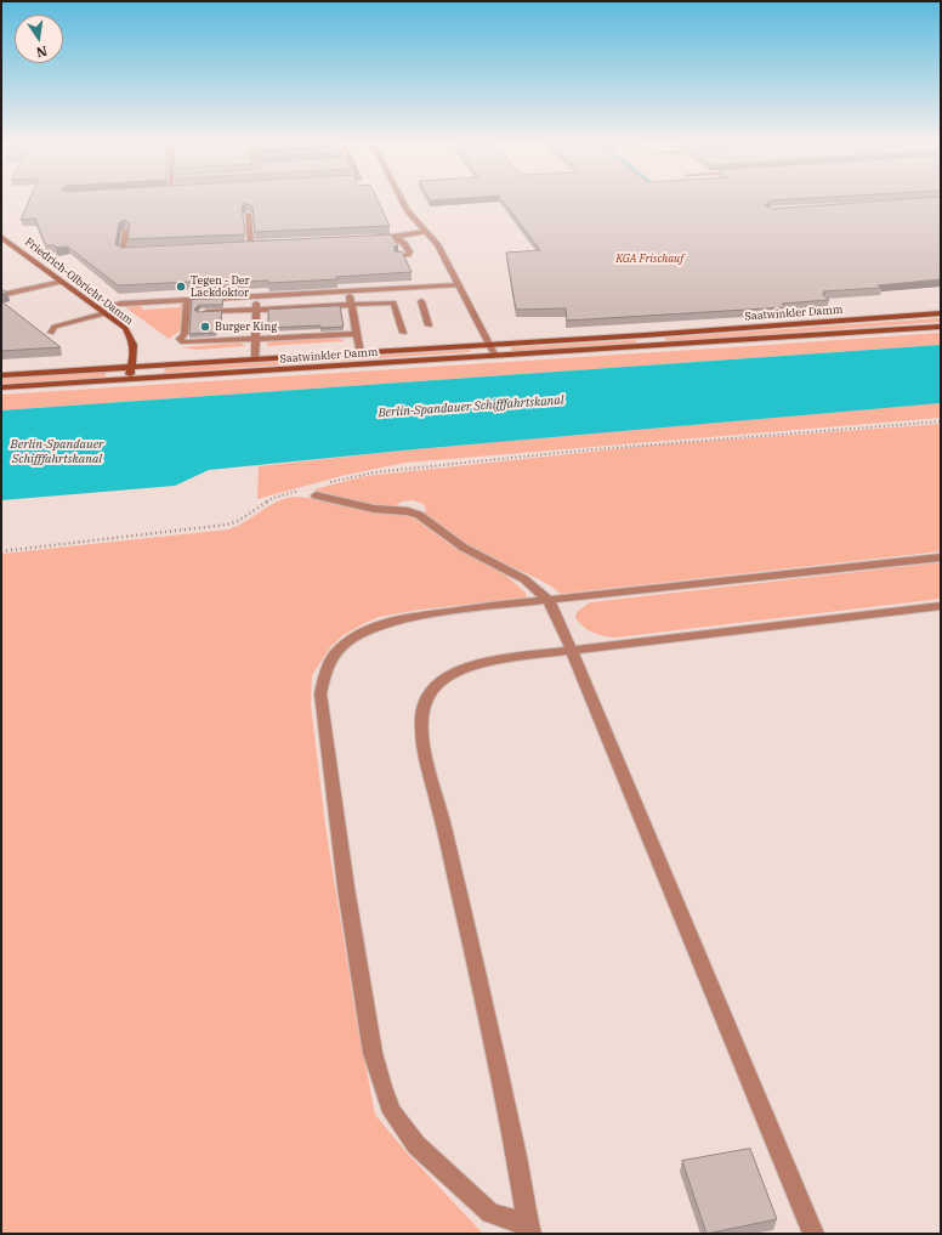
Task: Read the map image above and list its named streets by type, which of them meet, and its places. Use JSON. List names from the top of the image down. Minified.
{"streets":{"main road":["Friedrich-Olbricht-Damm","Saatwinkler Damm"]},"crossings":[["Friedrich-Olbricht-Damm","Saatwinkler Damm"]],"water":["Berlin-Spandauer Schifffahrtskanal"],"parks":["KGA Frischauf"],"places":["Tegen - Der Lackdoktor","Burger King"],"north":"bottom"}
